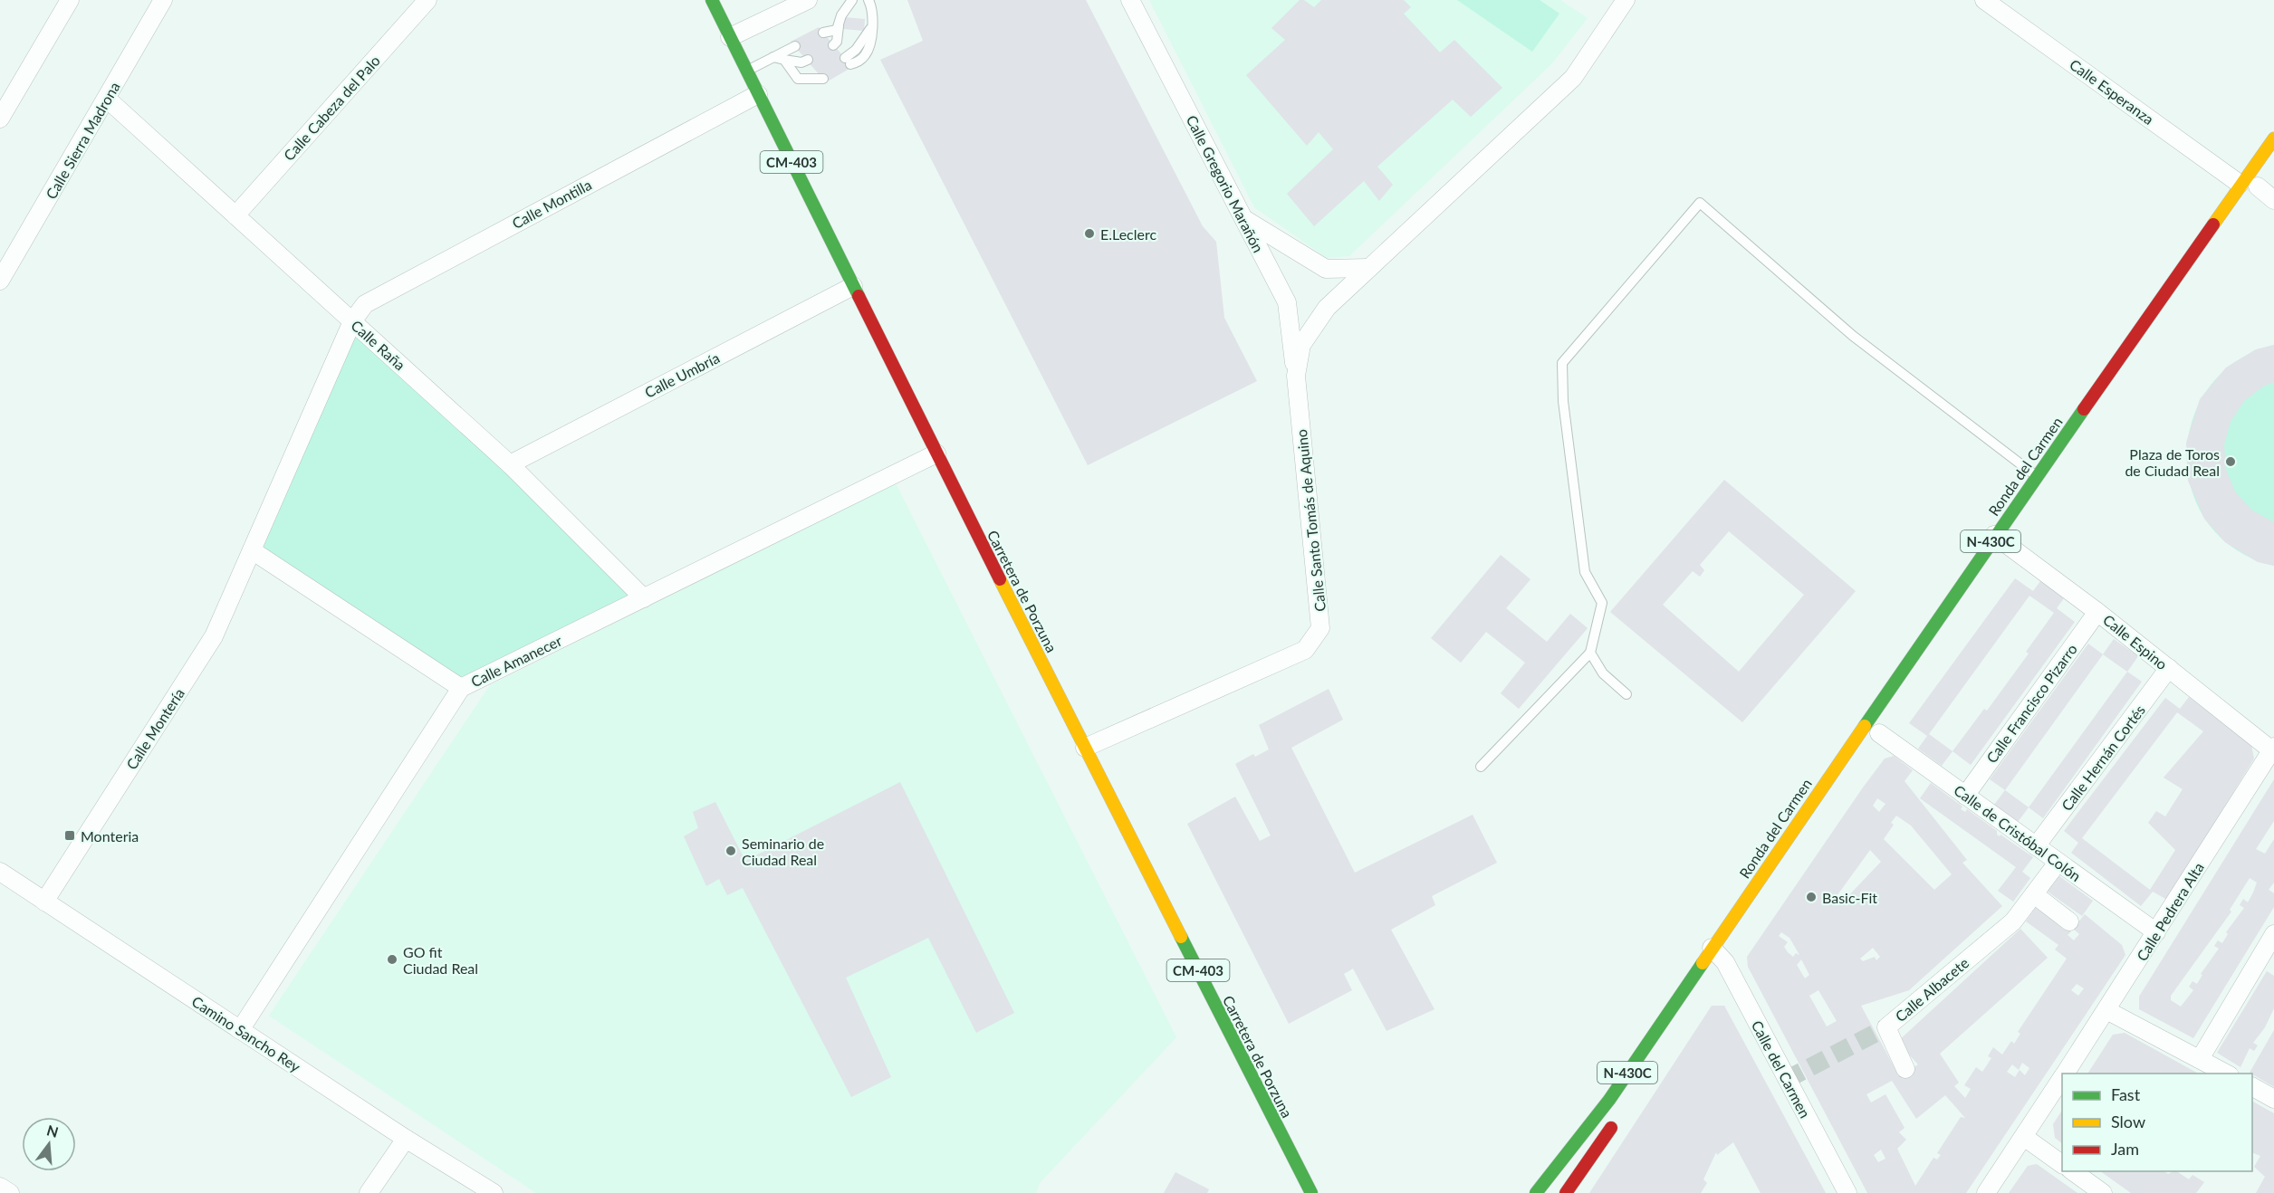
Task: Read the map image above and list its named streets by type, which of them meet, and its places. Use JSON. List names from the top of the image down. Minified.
{"streets":{"main road":["CM-403","Ronda del Carmen","N-430C","Carretera de Porzuna"],"street":["Calle Esperanza","Calle Cabeza del Palo","Calle Sierra Madrona","Calle Gregorio Marañón","Calle Montilla","Calle Raña","Calle Umbría","Calle Santo Tomás de Aquino","Calle Espino","Calle Amanecer","Calle Francisco Pizarro","Calle Montería","Calle Hernán Cortés","Calle de Cristóbal Colón","Calle Pedrera Alta","Calle Albacete","Camino Sancho Rey","Calle del Carmen"]},"crossings":[["Calle Esperanza","Ronda del Carmen"],["Calle Cabeza del Palo","Calle Raña"],["Calle Sierra Madrona","Calle Raña"],["Calle Gregorio Marañón","Calle Santo Tomás de Aquino"],["Calle Montilla","Calle Raña"],["Calle Montilla","Carretera de Porzuna"],["Calle Montilla","Calle Montería"],["Calle Raña","Calle Umbría"],["Calle Raña","Calle Amanecer"],["Calle Raña","Calle Montería"],["Calle Umbría","Carretera de Porzuna"],["Ronda del Carmen","N-430C"],["Ronda del Carmen","Calle Espino"],["Ronda del Carmen","Calle del Carmen"],["Calle Santo Tomás de Aquino","Carretera de Porzuna"],["N-430C","Calle del Carmen"],["Carretera de Porzuna","Calle Amanecer"],["Calle Espino","Calle Francisco Pizarro"],["Calle Espino","Calle Hernán Cortés"],["Calle Espino","Calle Pedrera Alta"],["Calle Amanecer","Camino Sancho Rey"],["Calle Francisco Pizarro","Calle de Cristóbal Colón"],["Calle Montería","Camino Sancho Rey"],["Calle Hernán Cortés","Calle de Cristóbal Colón"],["Calle de Cristóbal Colón","Calle Pedrera Alta"],["Calle de Cristóbal Colón","Calle Albacete"]],"places":{"other":["E.Leclerc","Plaza de Toros de Ciudad Real","Seminario de Ciudad Real","Basic-Fit","GO fit Ciudad Real"],"transit":["Monteria"]},"legend":["Fast","Slow","Jam"],"north":"top"}
